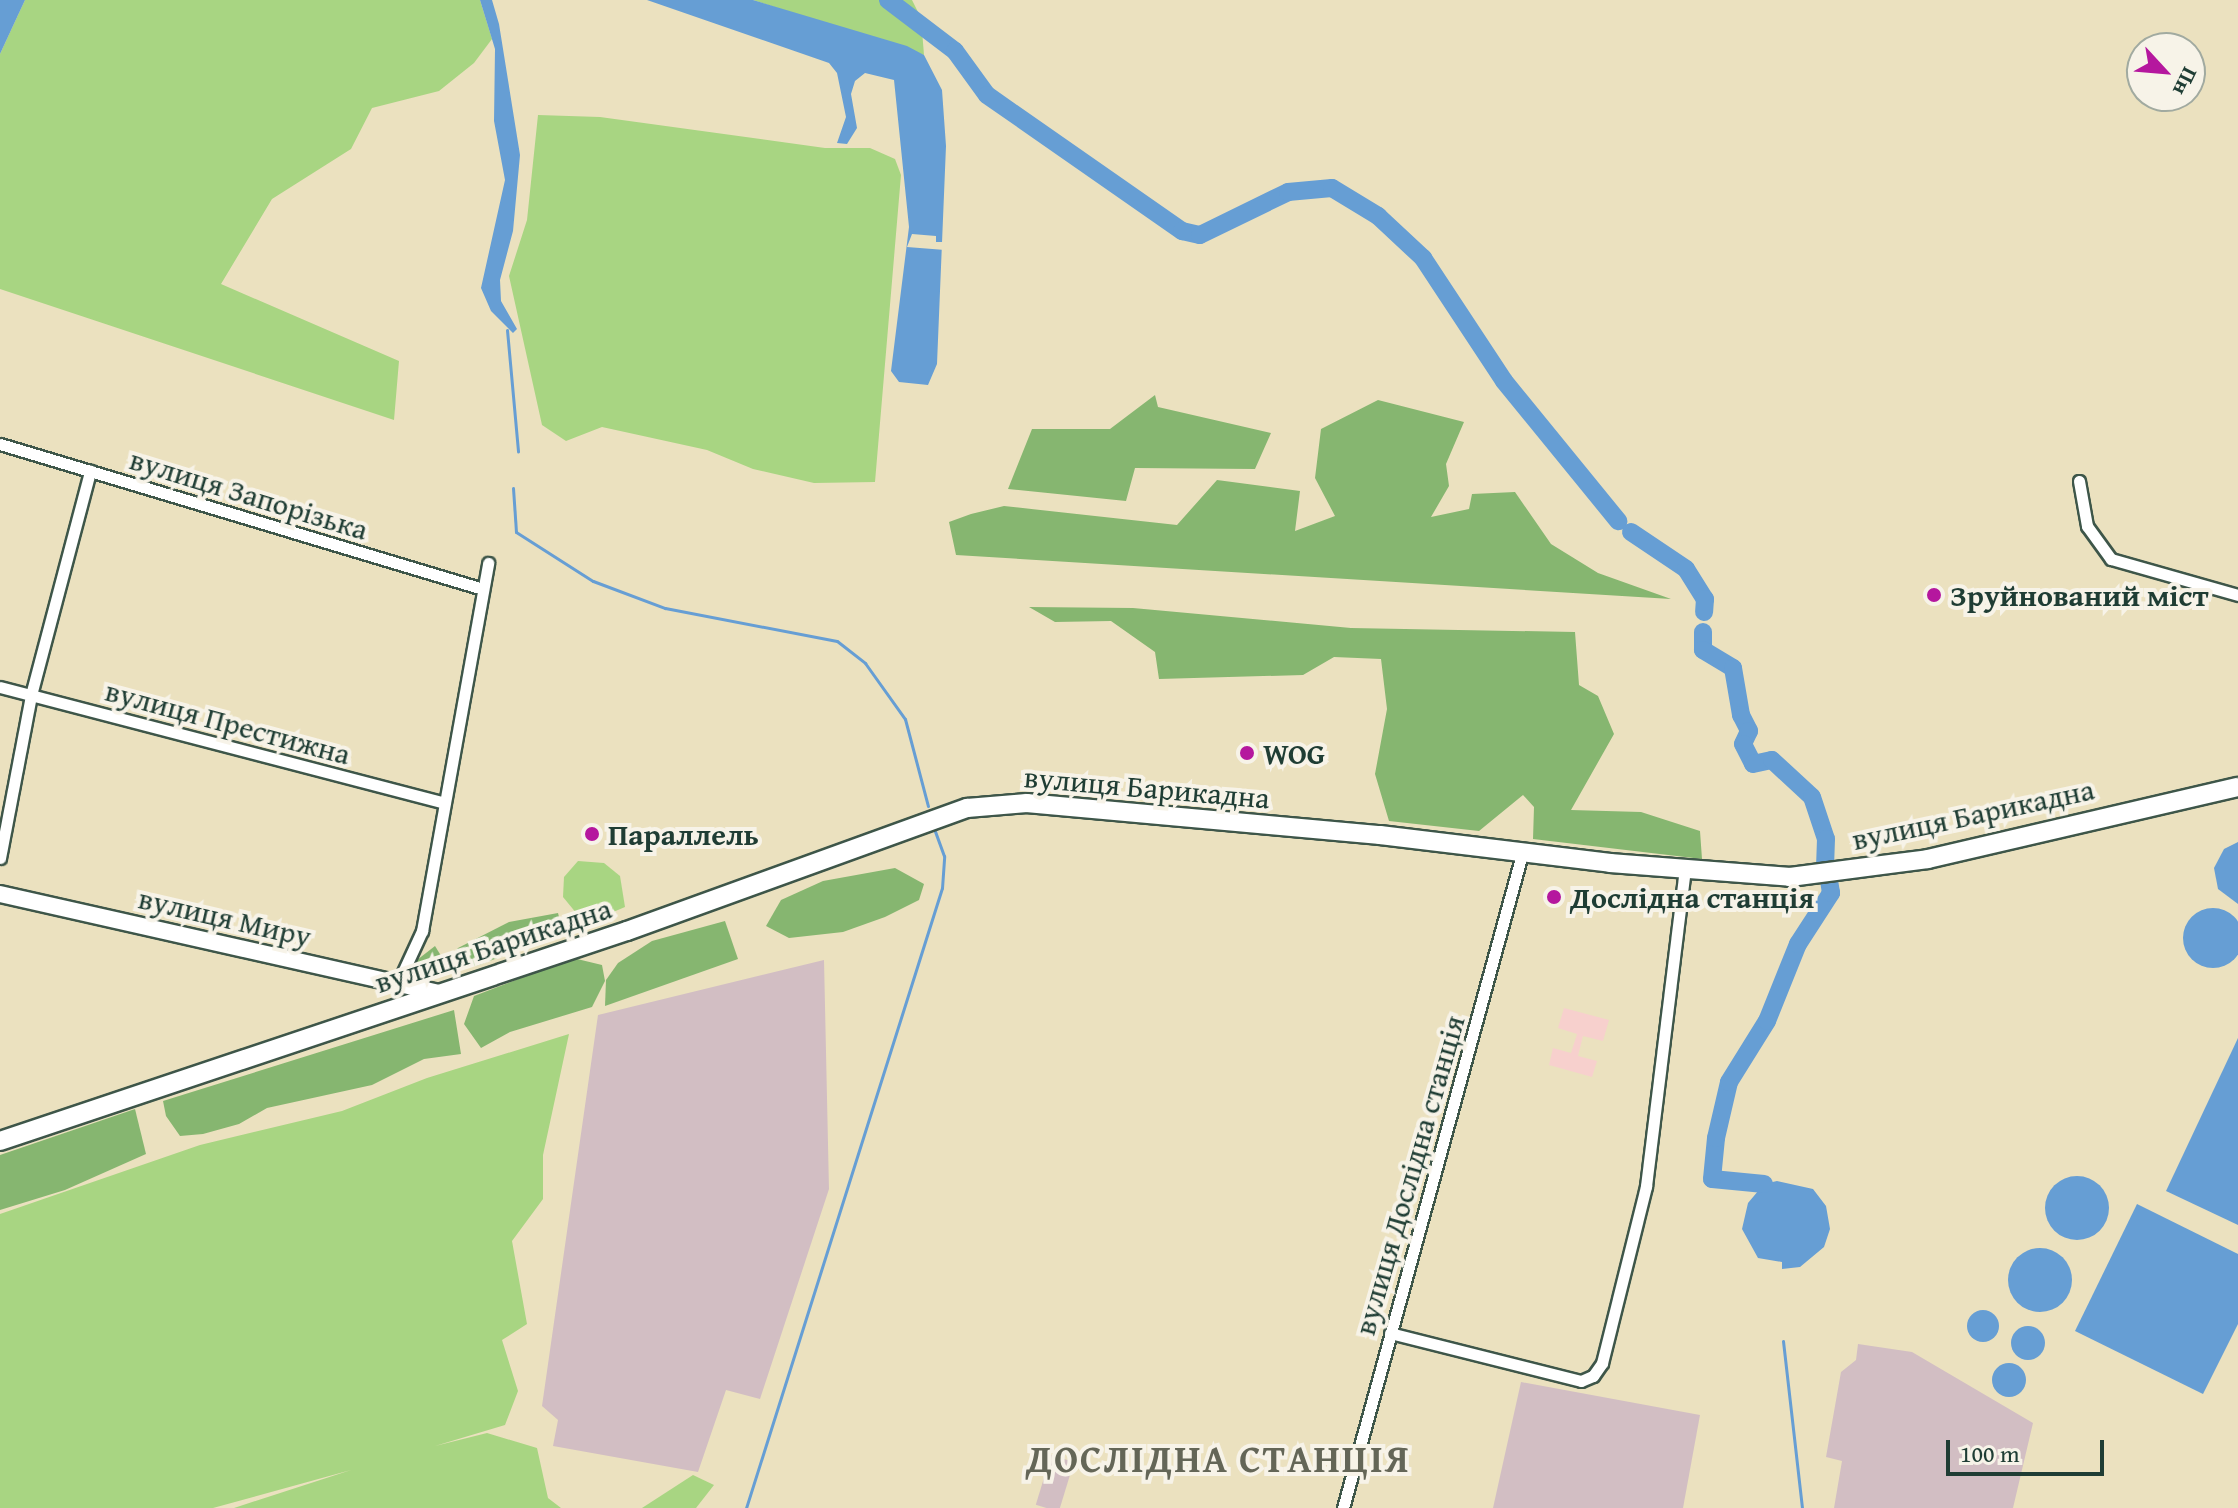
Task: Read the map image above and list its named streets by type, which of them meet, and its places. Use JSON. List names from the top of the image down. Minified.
{"streets":{"main road":["вулиця Барикадна"],"street":["вулиця Запорізька","вулиця Престижна","вулиця Миру","вулиця Дослідна станція"]},"crossings":[["вулиця Барикадна","вулиця Миру"],["вулиця Барикадна","вулиця Дослідна станція"]],"districts":["ДОСЛІДНА СТАНЦІЯ"],"places":["Зруйнований міст","WOG","Параллель","Дослідна станція"],"scale_bar":"100 m","north":"bottom right"}
